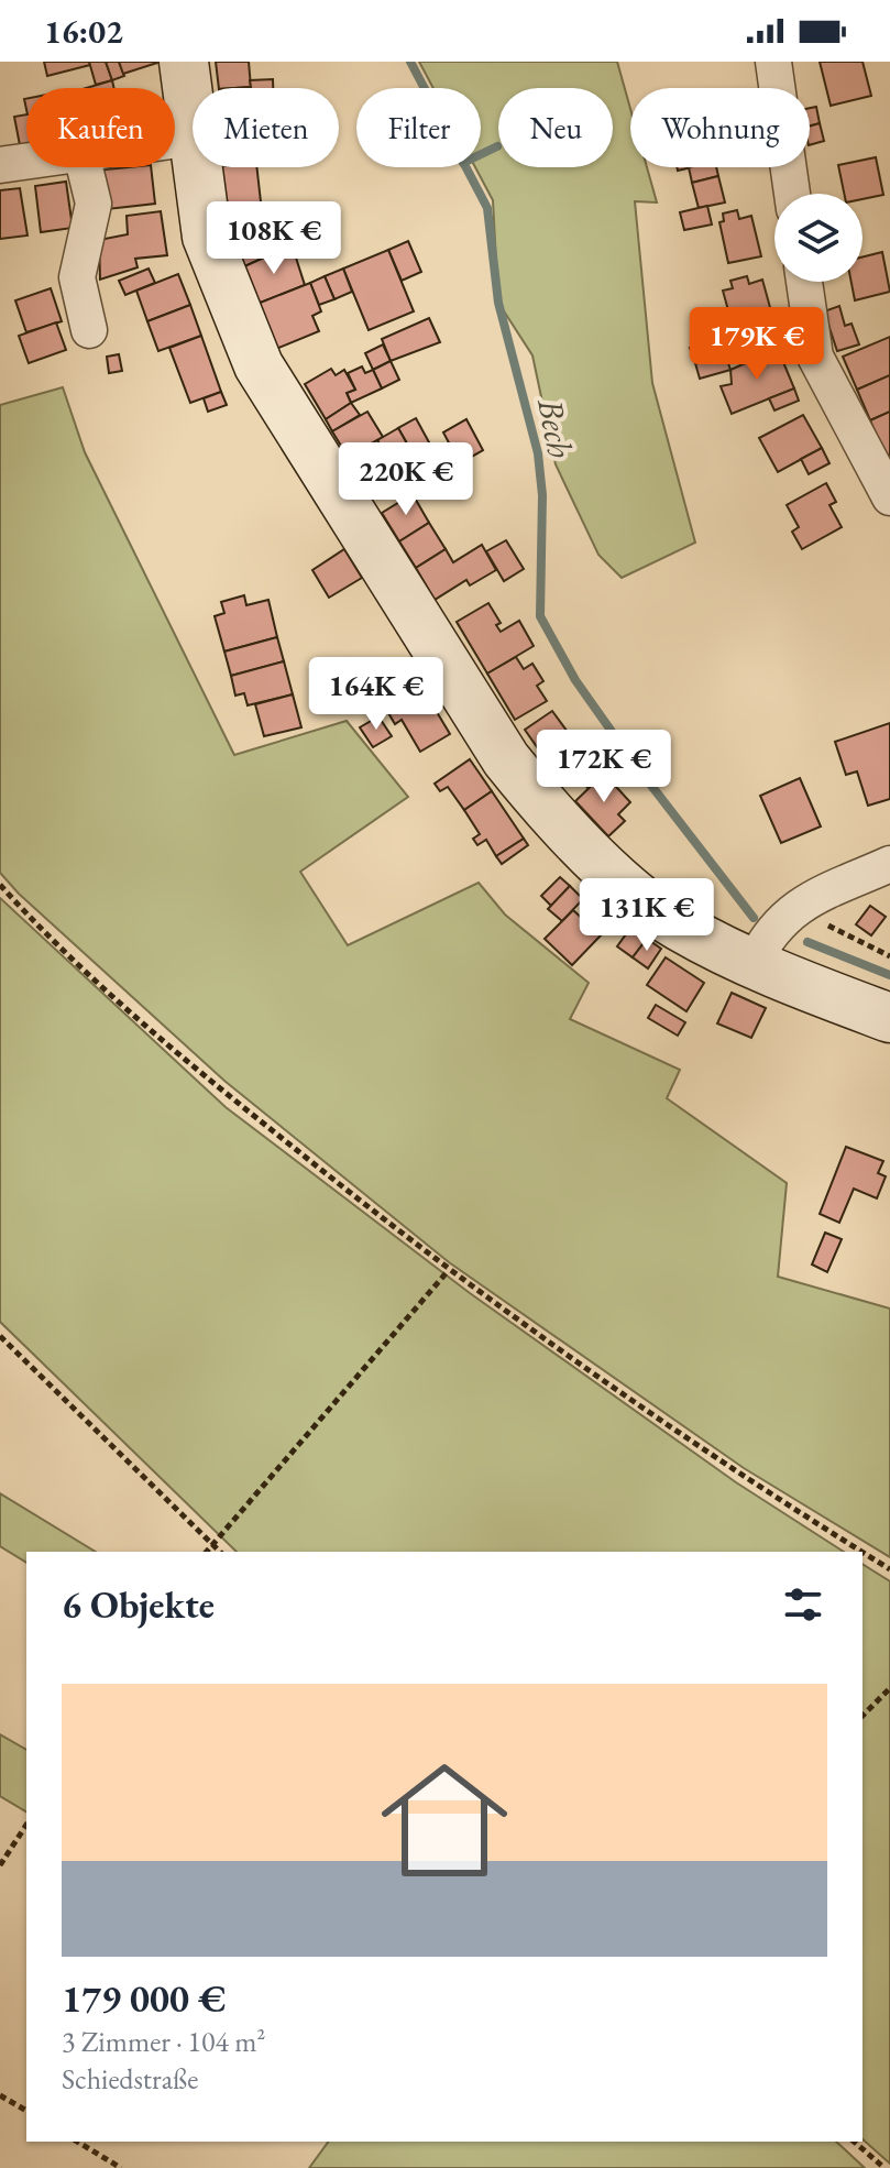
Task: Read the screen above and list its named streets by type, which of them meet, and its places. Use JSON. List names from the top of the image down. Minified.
{"water":["Bech"],"page":{"status":"16:02","chip":["Kaufen","Mieten","Filter","Neu","Wohnung"],"price":["108K €","179K €","220K €","164K €","172K €","131K €"],"heading":"6 Objekte","list":[{"name":"179 000 €","note":"3 Zimmer · 104 m² · Schiedstraße"}]}}
